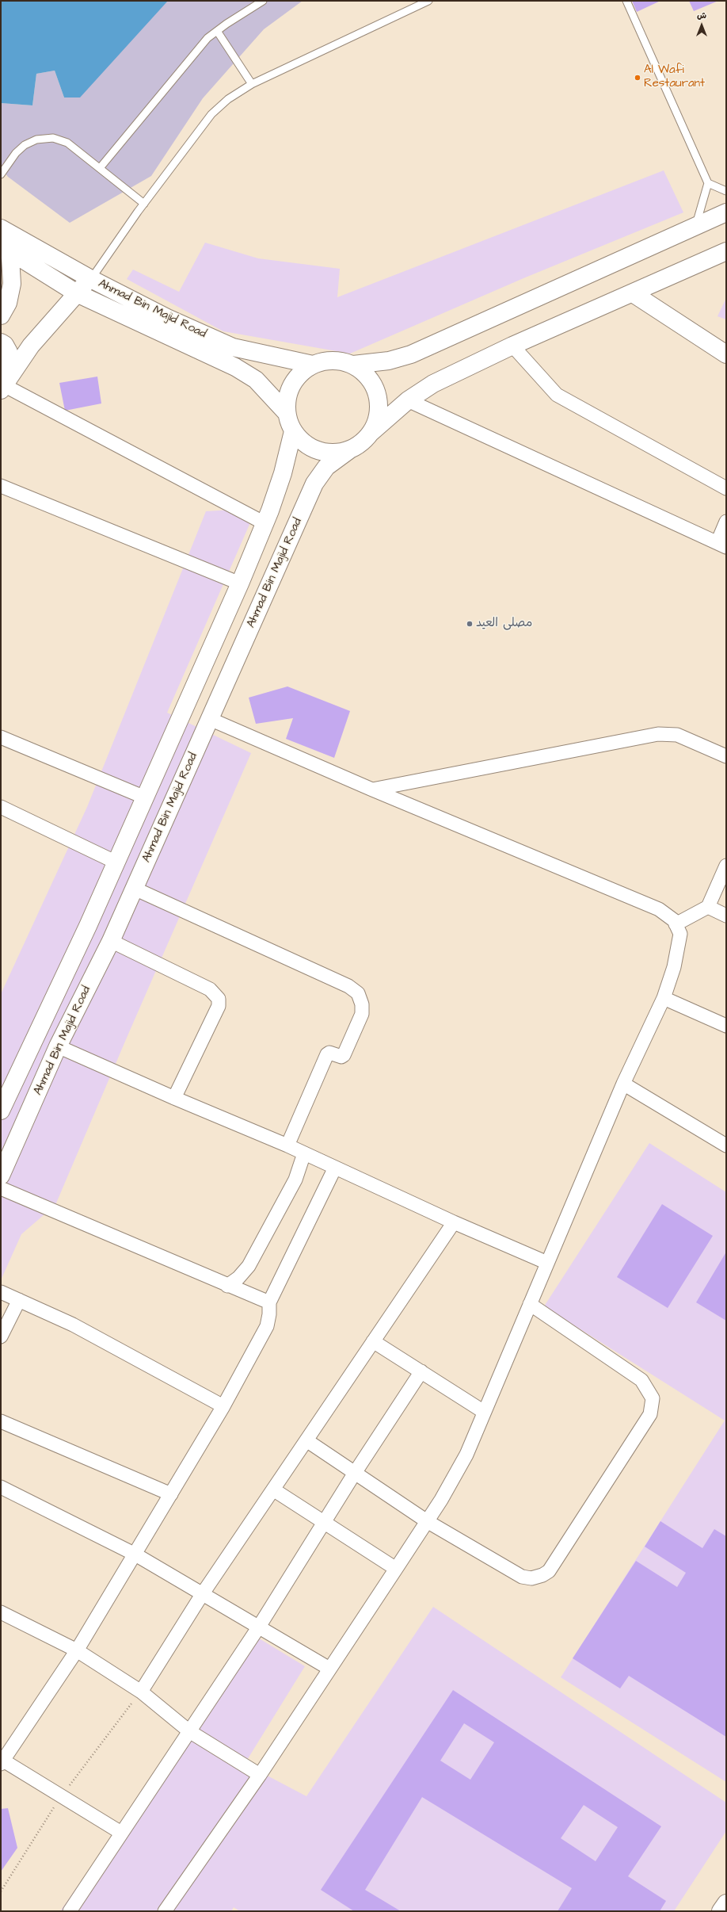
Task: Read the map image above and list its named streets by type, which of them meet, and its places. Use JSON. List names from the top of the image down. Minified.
{"streets":{"main road":["Ahmad Bin Majid Road"]},"places":["Al Wafi Restaurant","مصلى العيد"],"north":"top"}
